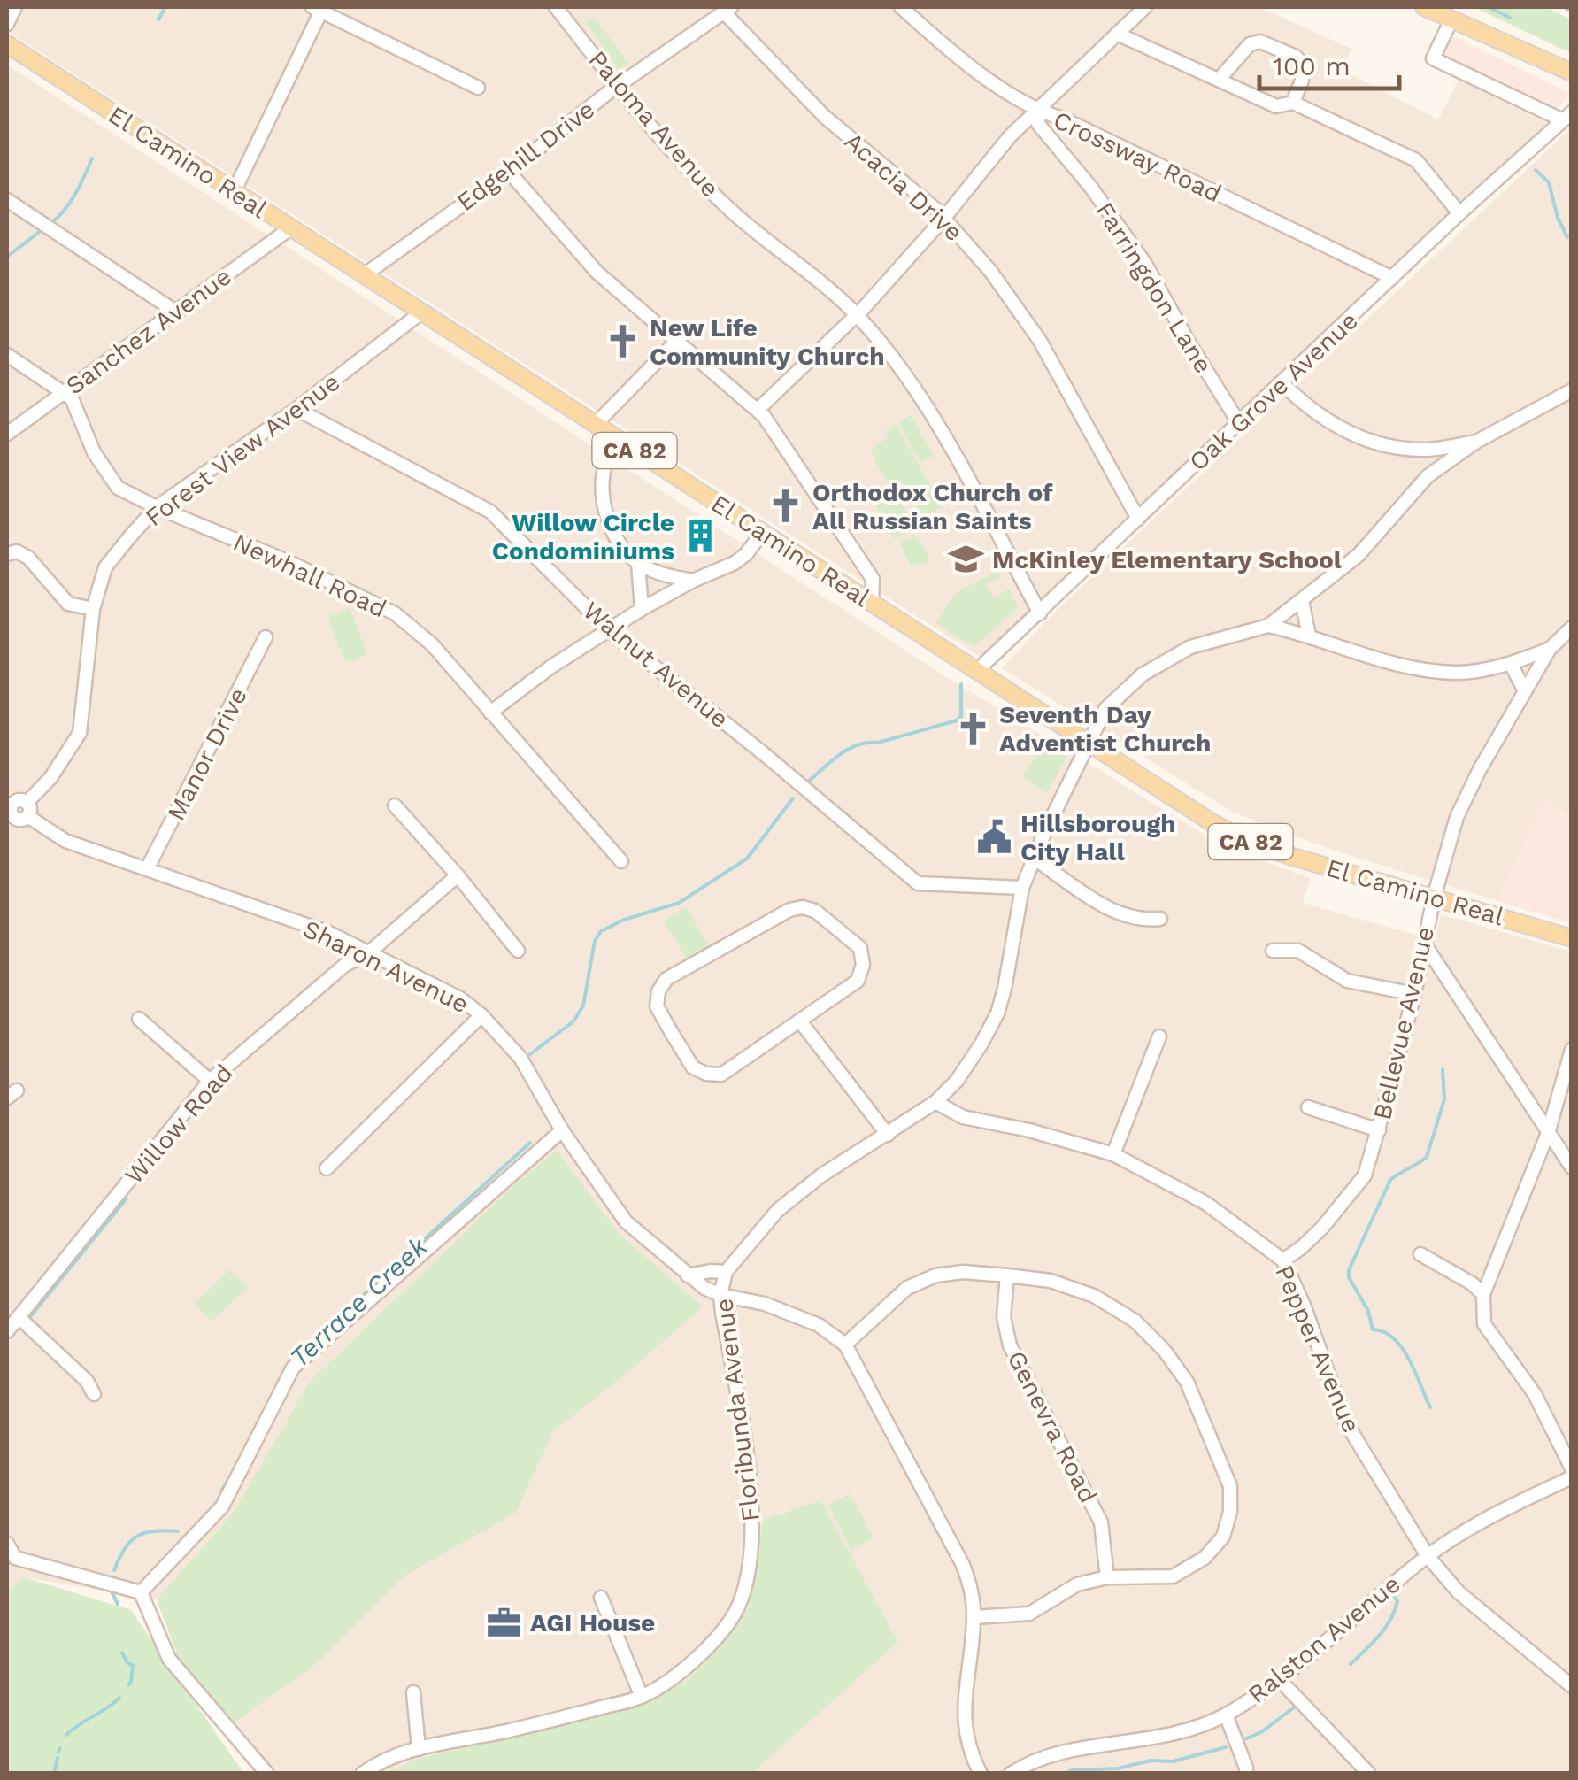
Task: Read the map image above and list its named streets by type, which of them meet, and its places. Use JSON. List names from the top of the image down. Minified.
{"streets":{"main road":["El Camino Real","CA 82"],"street":["Paloma Avenue","Edgehill Drive","Crossway Road","Acacia Drive","Farringdon Lane","Sanchez Avenue","Oak Grove Avenue","Forest View Avenue","Newhall Road","Walnut Avenue","Manor Drive","Sharon Avenue","Bellevue Avenue","Willow Road","Pepper Avenue","Floribunda Avenue","Genevra Road","Ralston Avenue"]},"crossings":[["Paloma Avenue","Edgehill Drive"],["Paloma Avenue","Oak Grove Avenue"],["Edgehill Drive","El Camino Real"],["Edgehill Drive","Acacia Drive"],["Crossway Road","Farringdon Lane"],["Crossway Road","Oak Grove Avenue"],["El Camino Real","Sanchez Avenue"],["El Camino Real","Oak Grove Avenue"],["El Camino Real","Forest View Avenue"],["El Camino Real","Bellevue Avenue"],["El Camino Real","Floribunda Avenue"],["Acacia Drive","Oak Grove Avenue"],["Farringdon Lane","Oak Grove Avenue"],["Sanchez Avenue","Newhall Road"],["Forest View Avenue","Newhall Road"],["Forest View Avenue","Walnut Avenue"],["Forest View Avenue","Sharon Avenue"],["Walnut Avenue","Floribunda Avenue"],["Manor Drive","Sharon Avenue"],["Sharon Avenue","Willow Road"],["Sharon Avenue","Floribunda Avenue"],["Bellevue Avenue","Pepper Avenue"],["Pepper Avenue","Floribunda Avenue"],["Pepper Avenue","Ralston Avenue"]],"water":["Terrace Creek"],"places":{"church":["New Life Community Church","Orthodox Church of All Russian Saints","Seventh Day Adventist Church"],"building":["Willow Circle Condominiums"],"school or university":["McKinley Elementary School"],"public building":["Hillsborough City Hall"],"office":["AGI House"]},"scale_bar":"100 m"}
